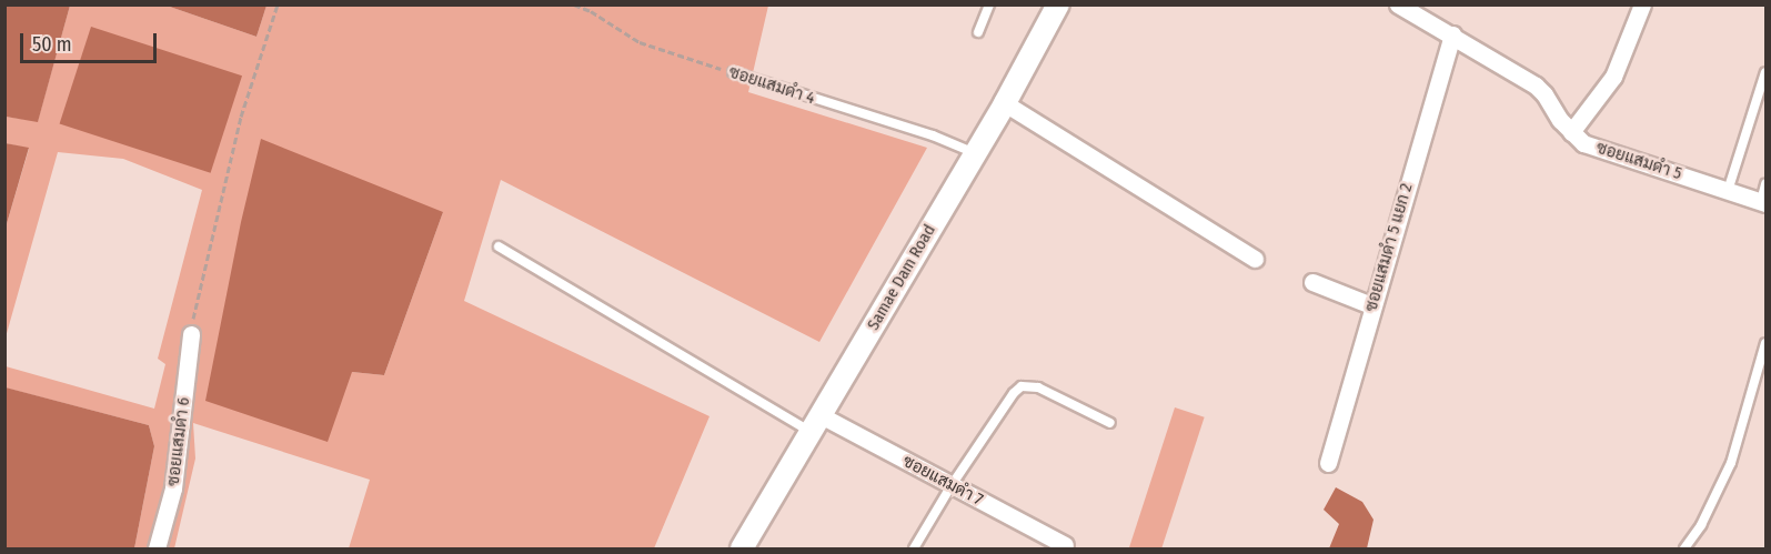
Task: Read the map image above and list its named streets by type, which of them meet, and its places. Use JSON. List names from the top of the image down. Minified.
{"streets":{"street":["ซอยแสมดำ 5","ซอยแสมดำ 5 แยก 2","Samae Dam Road","ซอยแสมดำ 6","ซอยแสมดำ 7"],"lane":["ซอยแสมดำ 4"]},"crossings":[["ซอยแสมดำ 4","Samae Dam Road"],["ซอยแสมดำ 5","ซอยแสมดำ 5 แยก 2"],["Samae Dam Road","ซอยแสมดำ 7"]],"scale_bar":"50 m"}
